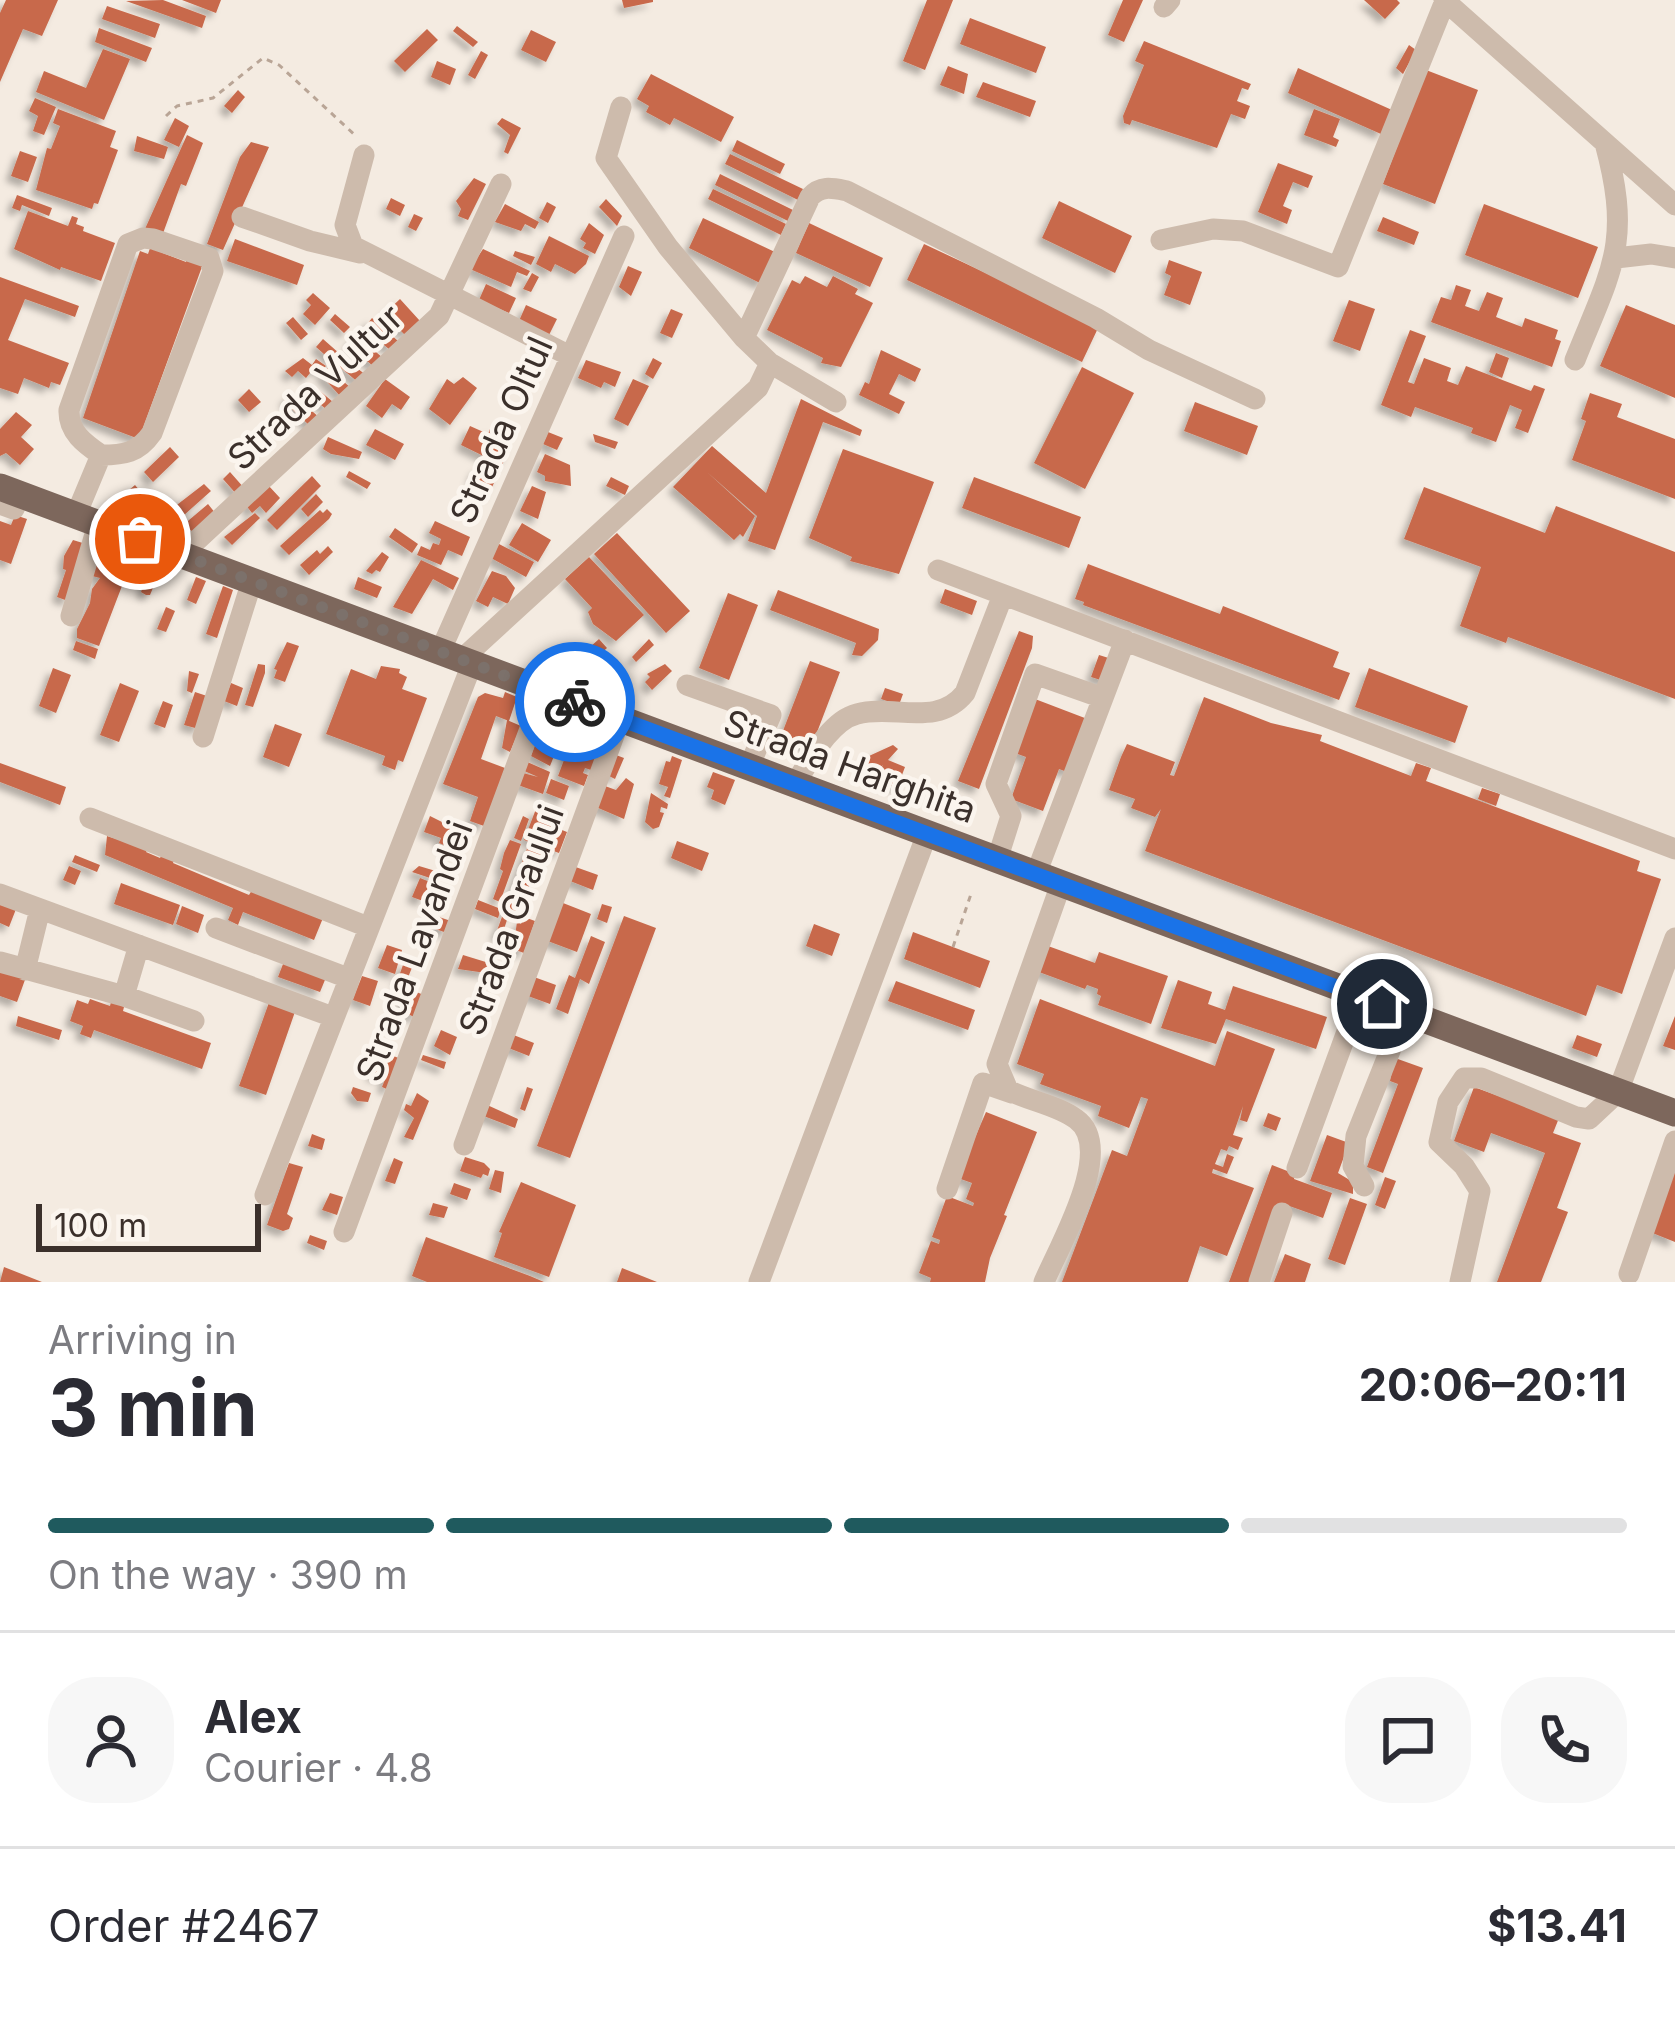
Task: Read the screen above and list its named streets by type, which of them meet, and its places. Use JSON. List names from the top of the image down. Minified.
{"streets":{"main road":["Strada Harghita"],"street":["Strada Vultur","Strada Oltul","Strada Graului","Strada Lavandei"]},"crossings":[["Strada Vultur","Strada Harghita"],["Strada Oltul","Strada Harghita"],["Strada Harghita","Strada Graului"],["Strada Harghita","Strada Lavandei"]],"scale_bar":"100 m","page":{"scale":"100 m","heading":["3 min","Arriving in","20:06–20:11"],"panel":["Alex","Courier · 4.8","Order #2467","$13.41"],"bar":"On the way · 390 m"}}
